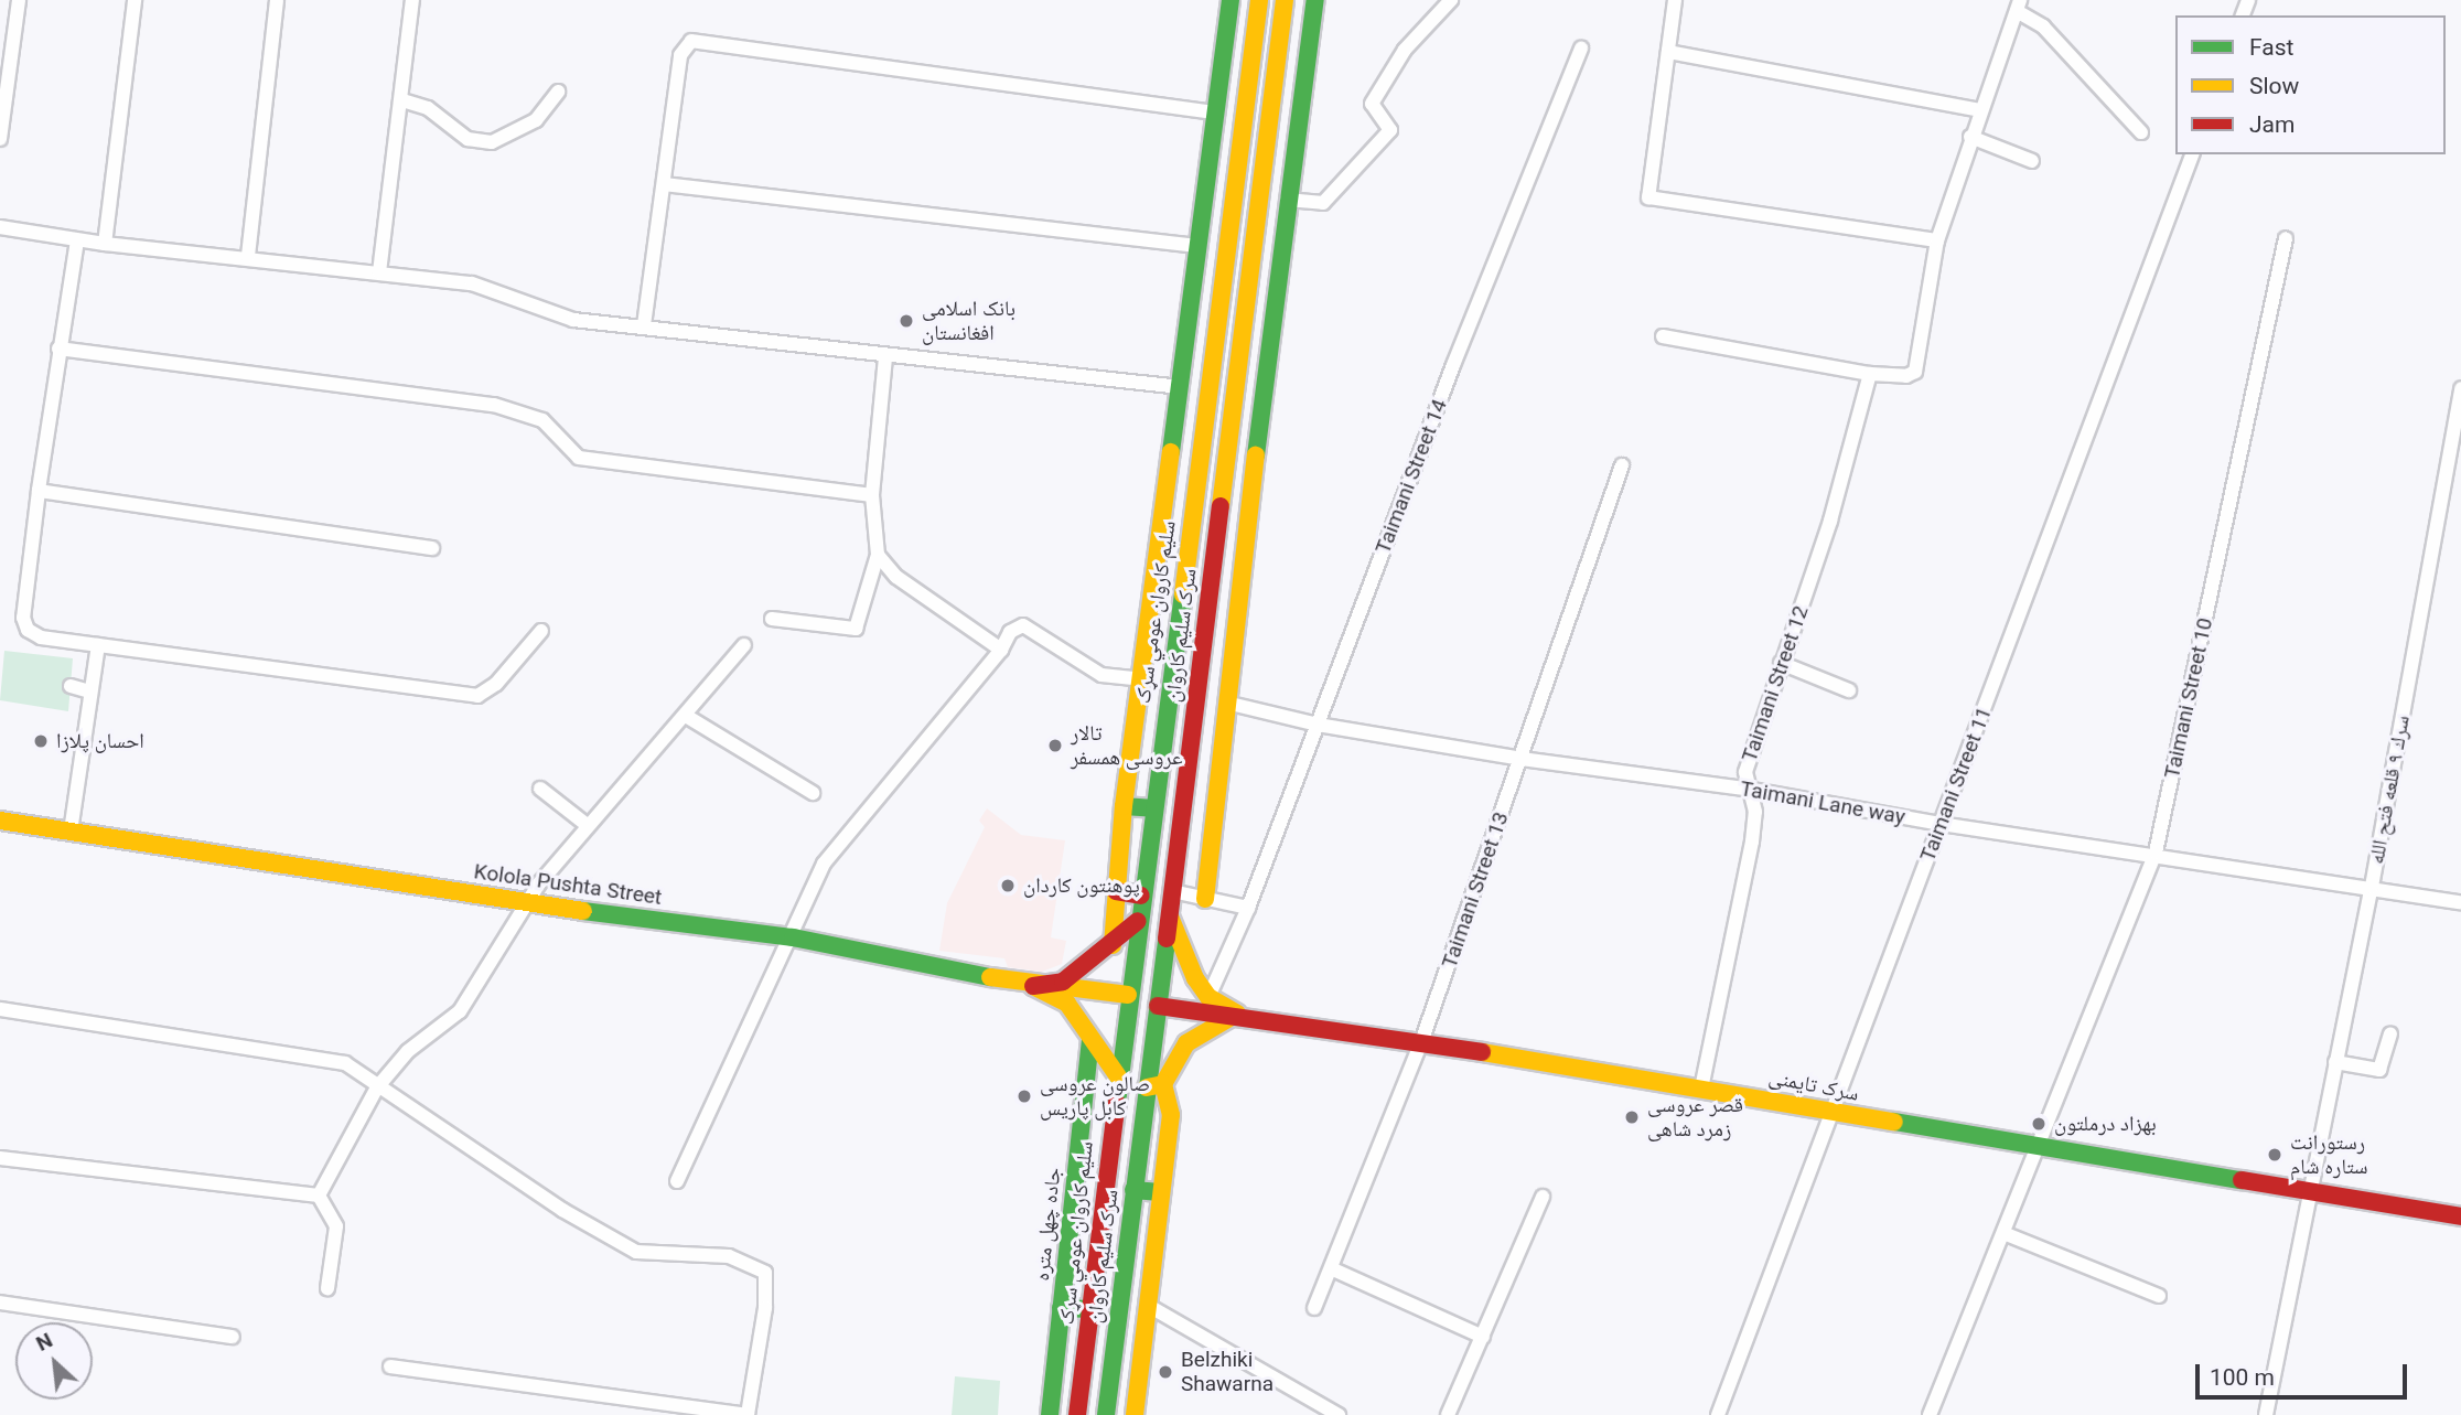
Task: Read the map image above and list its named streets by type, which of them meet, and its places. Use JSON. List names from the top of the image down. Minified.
{"streets":{"main road":["سلیم کاروان عومي سړک","سرک سلیم کاروان","Kolola Pushta Street","سرک تایمنی","جاده چهل متره"],"street":["Taimani Street 14","Taimani Street 12","Taimani Street 10","Taimani Street 11","سرك ٩ قلعه فتح الله","Taimani Lane way","Taimani Street 13"]},"crossings":[["Taimani Street 14","Taimani Lane way"],["سلیم کاروان عومي سړک","Kolola Pushta Street"],["سرک سلیم کاروان","سرک تایمنی"],["Taimani Street 12","Taimani Lane way"],["Taimani Street 12","سرک تایمنی"],["Taimani Street 10","Taimani Lane way"],["Taimani Street 10","سرک تایمنی"],["Taimani Street 11","Taimani Lane way"],["Taimani Street 11","سرک تایمنی"],["سرك ٩ قلعه فتح الله","Taimani Lane way"],["سرك ٩ قلعه فتح الله","سرک تایمنی"],["Taimani Lane way","Taimani Street 13"],["Taimani Street 13","سرک تایمنی"]],"places":["بانک اسلامی افغانستان","احسان پلازا","تالار عروسی همسفر","پوهنتون کاردان","صالون عروسی کابل پاریس","قصر عروسی زمرد شاهی","بهزاد درملتون","رستورانت ستاره شام","Belzhiki Shawarna"],"legend":["Fast","Slow","Jam"],"scale_bar":"100 m","north":"top left"}
